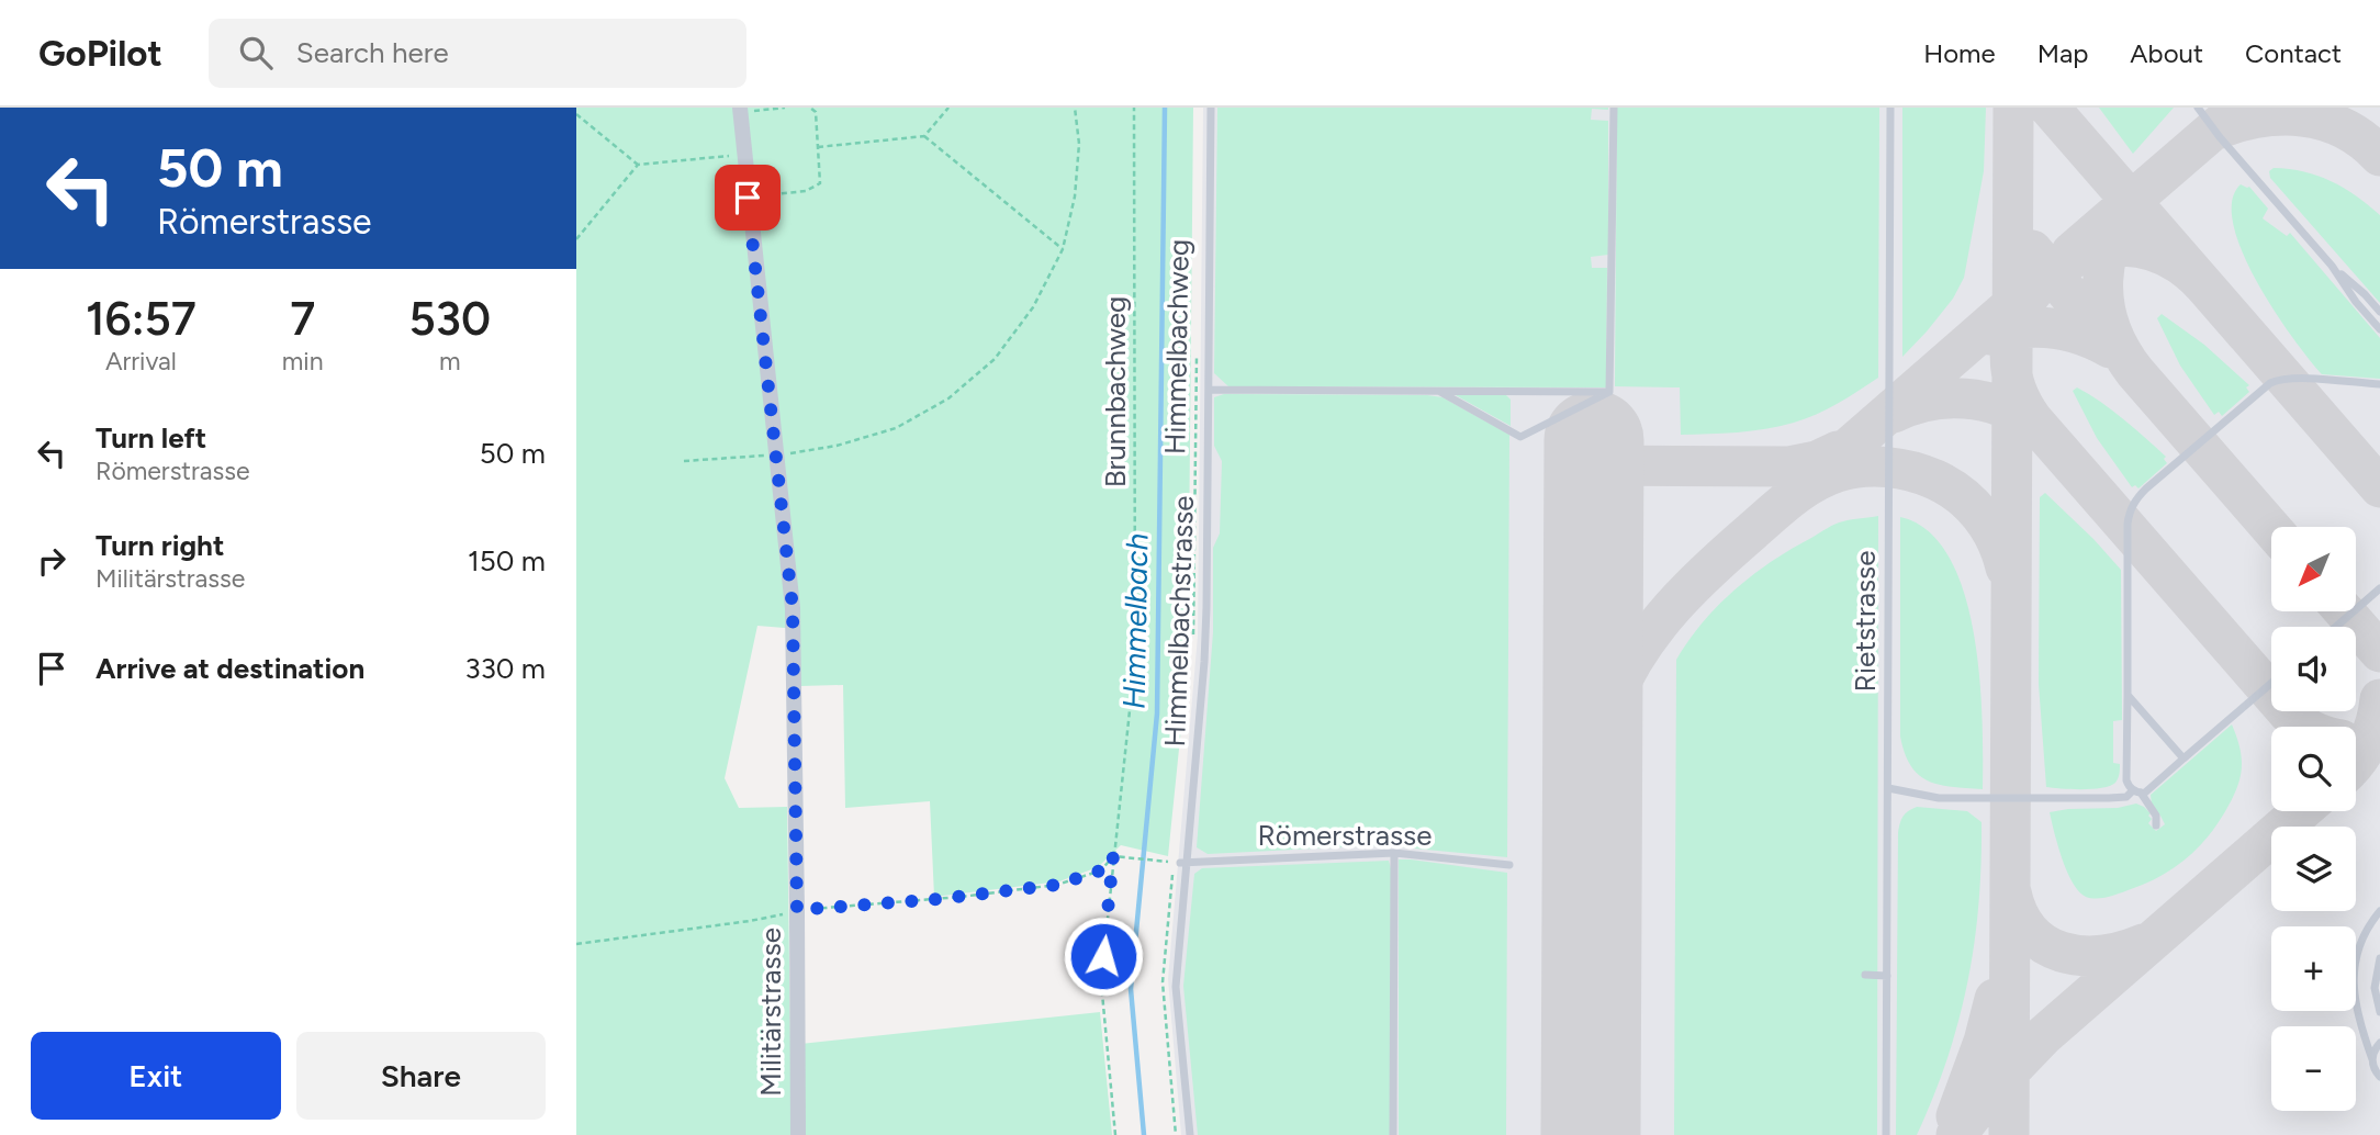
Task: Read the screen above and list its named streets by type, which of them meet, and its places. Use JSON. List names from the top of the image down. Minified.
{"streets":{"street":["Militärstrasse"],"lane":["Himmelbachstrasse","Rietstrasse","Römerstrasse"],"path":["Himmelbachweg","Brunnbachweg"]},"crossings":[["Himmelbachstrasse","Römerstrasse"]],"water":["Himmelbach"],"north":"bottom left","page":{"header":"GoPilot","search":"Search here","nav":["Home","Map","About","Contact"],"turn":["50 m","Römerstrasse"],"eta":["16:57","Arrival","7","min","530","m"],"list":[{"name":"Turn left","note":"Römerstrasse","value":"50 m"},{"name":"Turn right","note":"Militärstrasse","value":"150 m"},{"name":"Arrive at destination","value":"330 m"}],"map_buttons":["+","−"],"buttons":["Exit","Share"]}}
